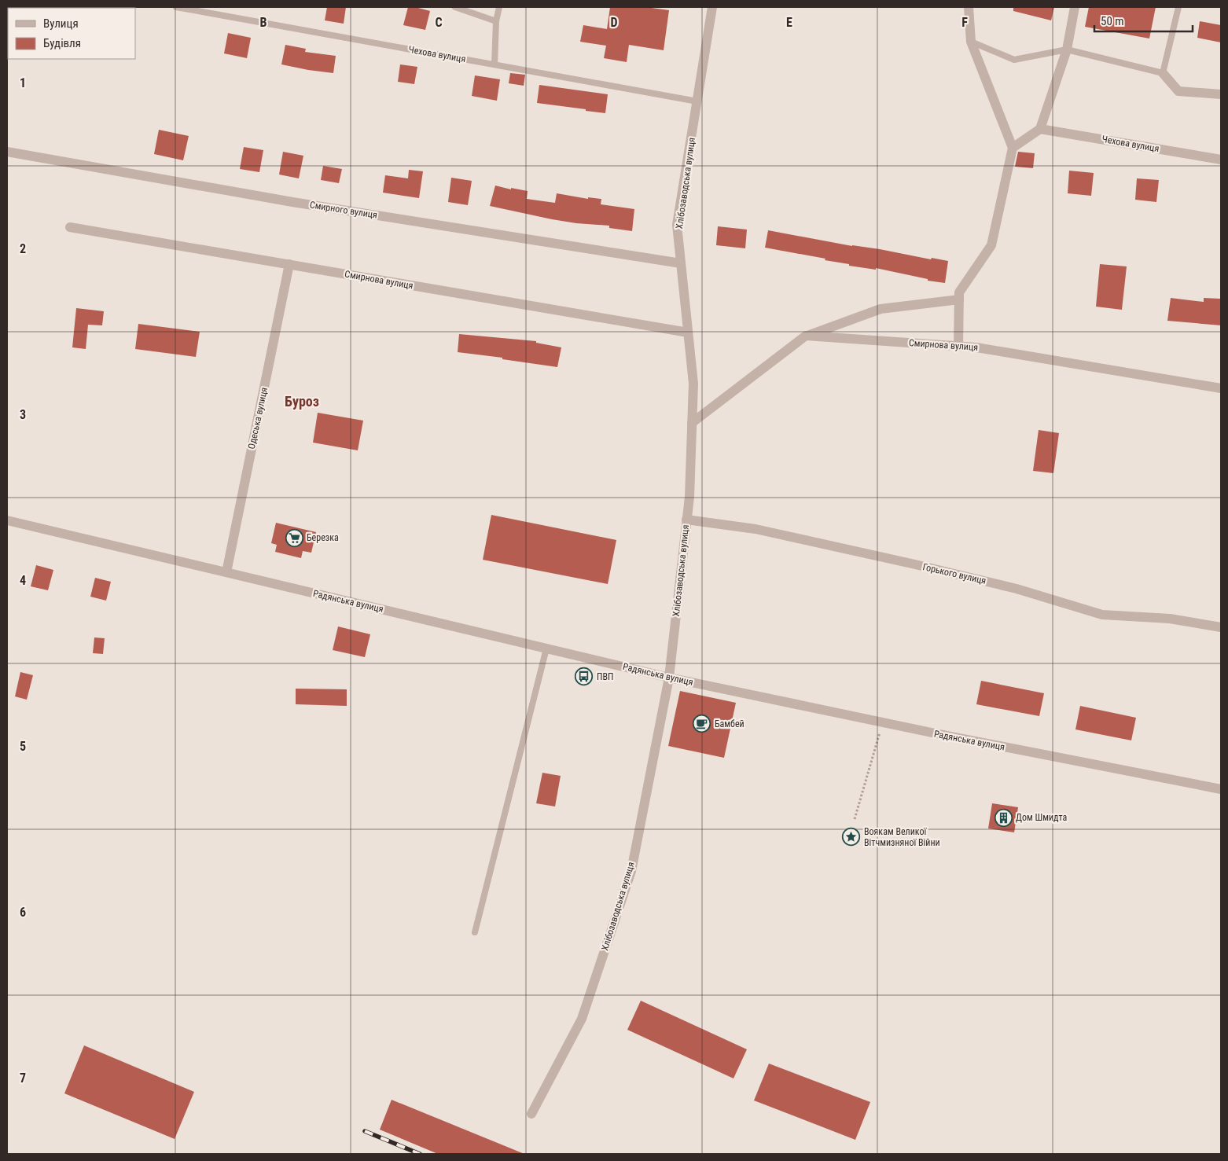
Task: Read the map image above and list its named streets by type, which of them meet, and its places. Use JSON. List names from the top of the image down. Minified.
{"streets":{"street":["Чехова вулиця","Хлібозаводська вулиця","Смирного вулиця","Смирнова вулиця","Одеська вулиця","Горького вулиця","Радянська вулиця"]},"crossings":[["Чехова вулиця","Хлібозаводська вулиця"],["Хлібозаводська вулиця","Смирного вулиця"],["Хлібозаводська вулиця","Смирнова вулиця"],["Хлібозаводська вулиця","Горького вулиця"],["Хлібозаводська вулиця","Радянська вулиця"],["Смирнова вулиця","Одеська вулиця"],["Одеська вулиця","Радянська вулиця"]],"districts":["Буроз"],"places":{"supermarket":["Березка"],"bus stop":["ПВП"],"cafe":["Бамбей"],"building":["Дом Шмидта"],"place":["Воякам Великої Вітчмизняної Війни"]},"legend":["Вулиця","Будівля"],"scale_bar":"50 m","grid":{"columns":["B","C","D","E","F"],"rows":["1","2","3","4","5","6","7"]}}
